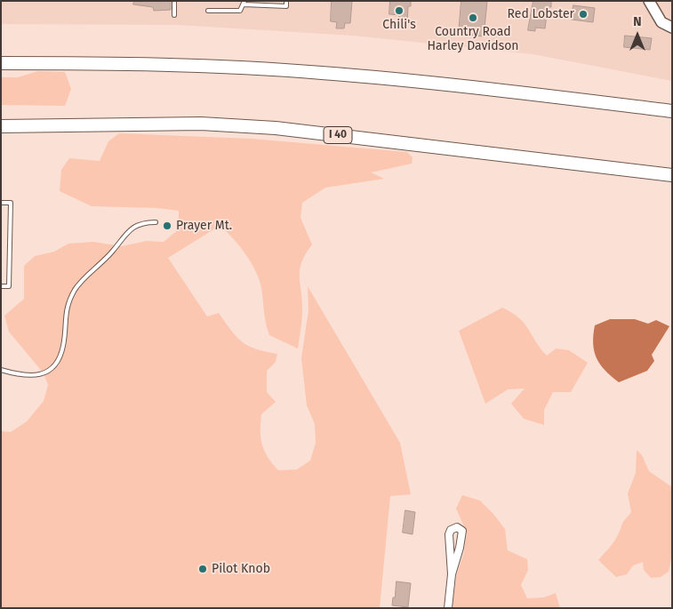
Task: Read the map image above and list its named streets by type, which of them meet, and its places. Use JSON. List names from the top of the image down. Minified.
{"streets":{"highway":["I 40"]},"places":["Chili's","Red Lobster","Country Road Harley Davidson","Prayer Mt.","Pilot Knob"],"north":"top"}
